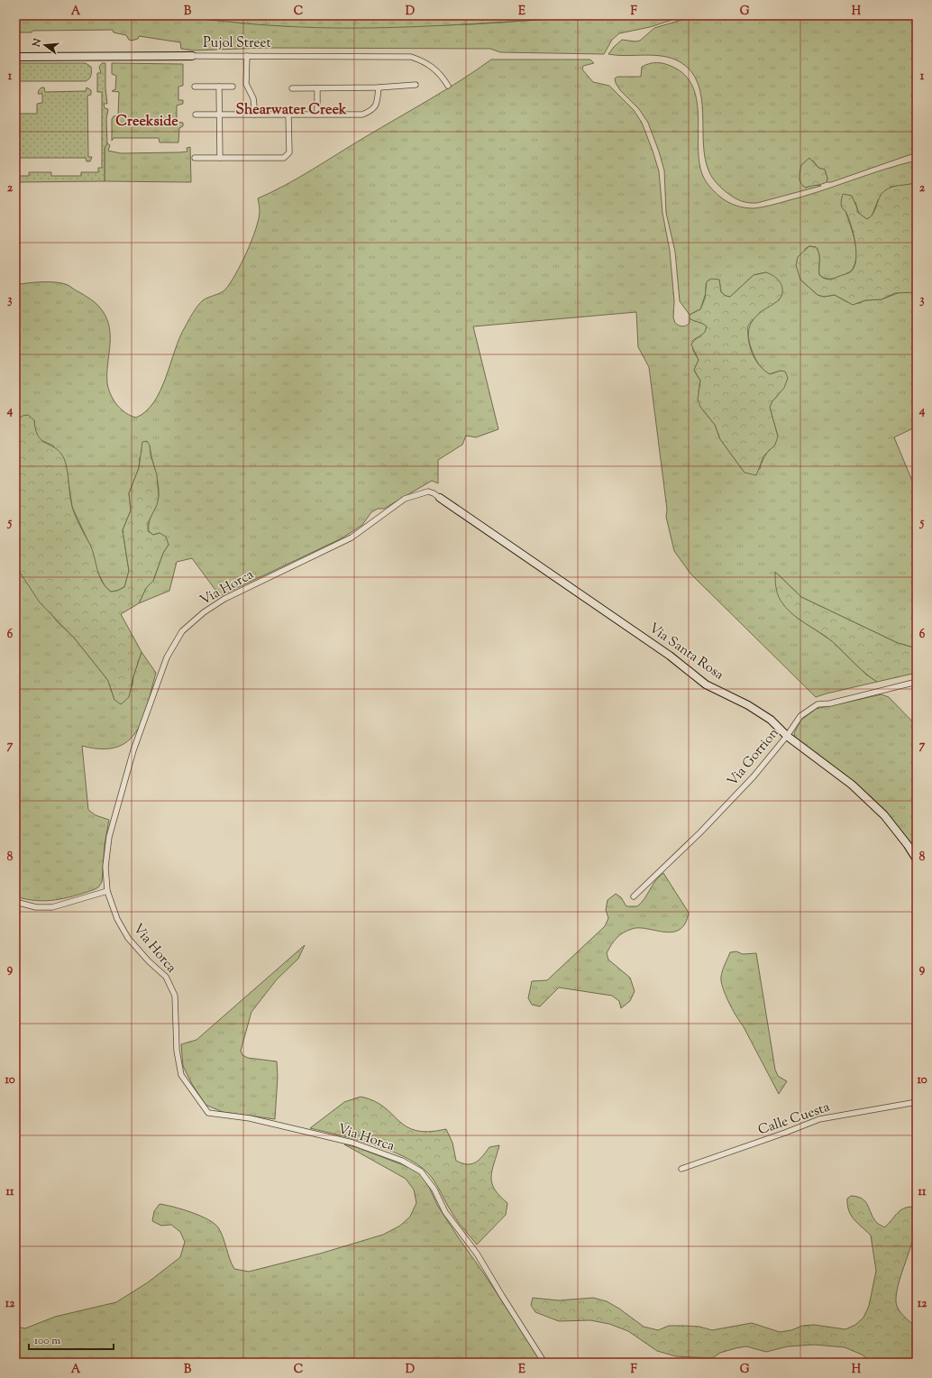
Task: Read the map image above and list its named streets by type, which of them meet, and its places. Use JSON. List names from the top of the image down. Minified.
{"streets":{"street":["Pujol Street","Via Horca","Via Santa Rosa","Via Gorrion","Calle Cuesta"]},"crossings":[["Via Horca","Via Santa Rosa"],["Via Santa Rosa","Via Gorrion"]],"districts":["Shearwater Creek","Creekside"],"scale_bar":"100 m","north":"left","grid":{"columns":["A","B","C","D","E","F","G","H"],"rows":["1","2","3","4","5","6","7","8","9","10","11","12"]}}
